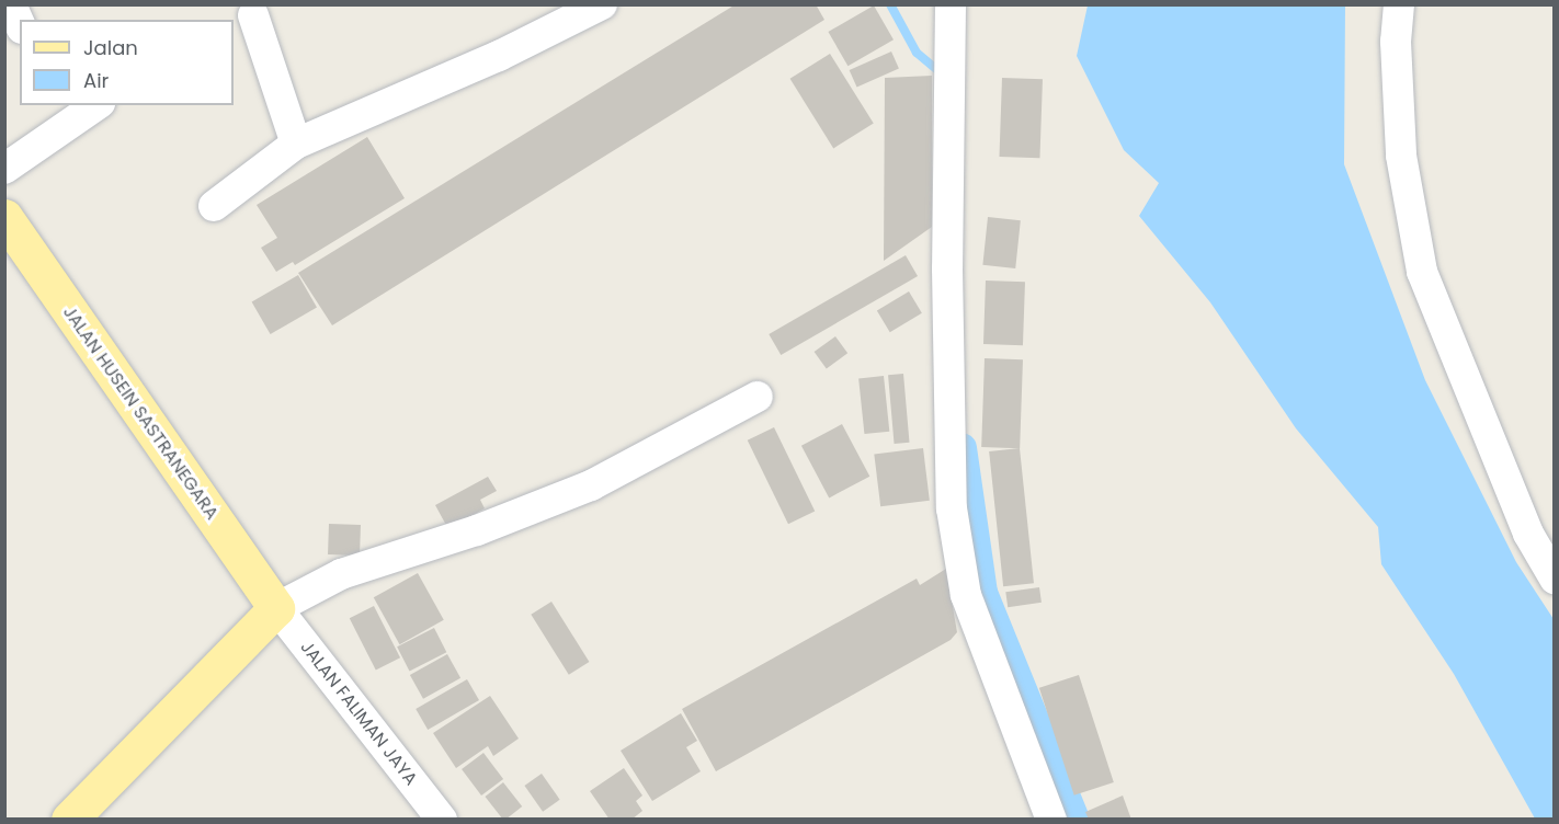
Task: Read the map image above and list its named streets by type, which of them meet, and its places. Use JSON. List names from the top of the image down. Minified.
{"streets":{"main road":["JALAN HUSEIN SASTRANEGARA"],"street":["JALAN FALIMAN JAYA"]},"crossings":[["JALAN HUSEIN SASTRANEGARA","JALAN FALIMAN JAYA"]],"legend":["Jalan","Air"]}
